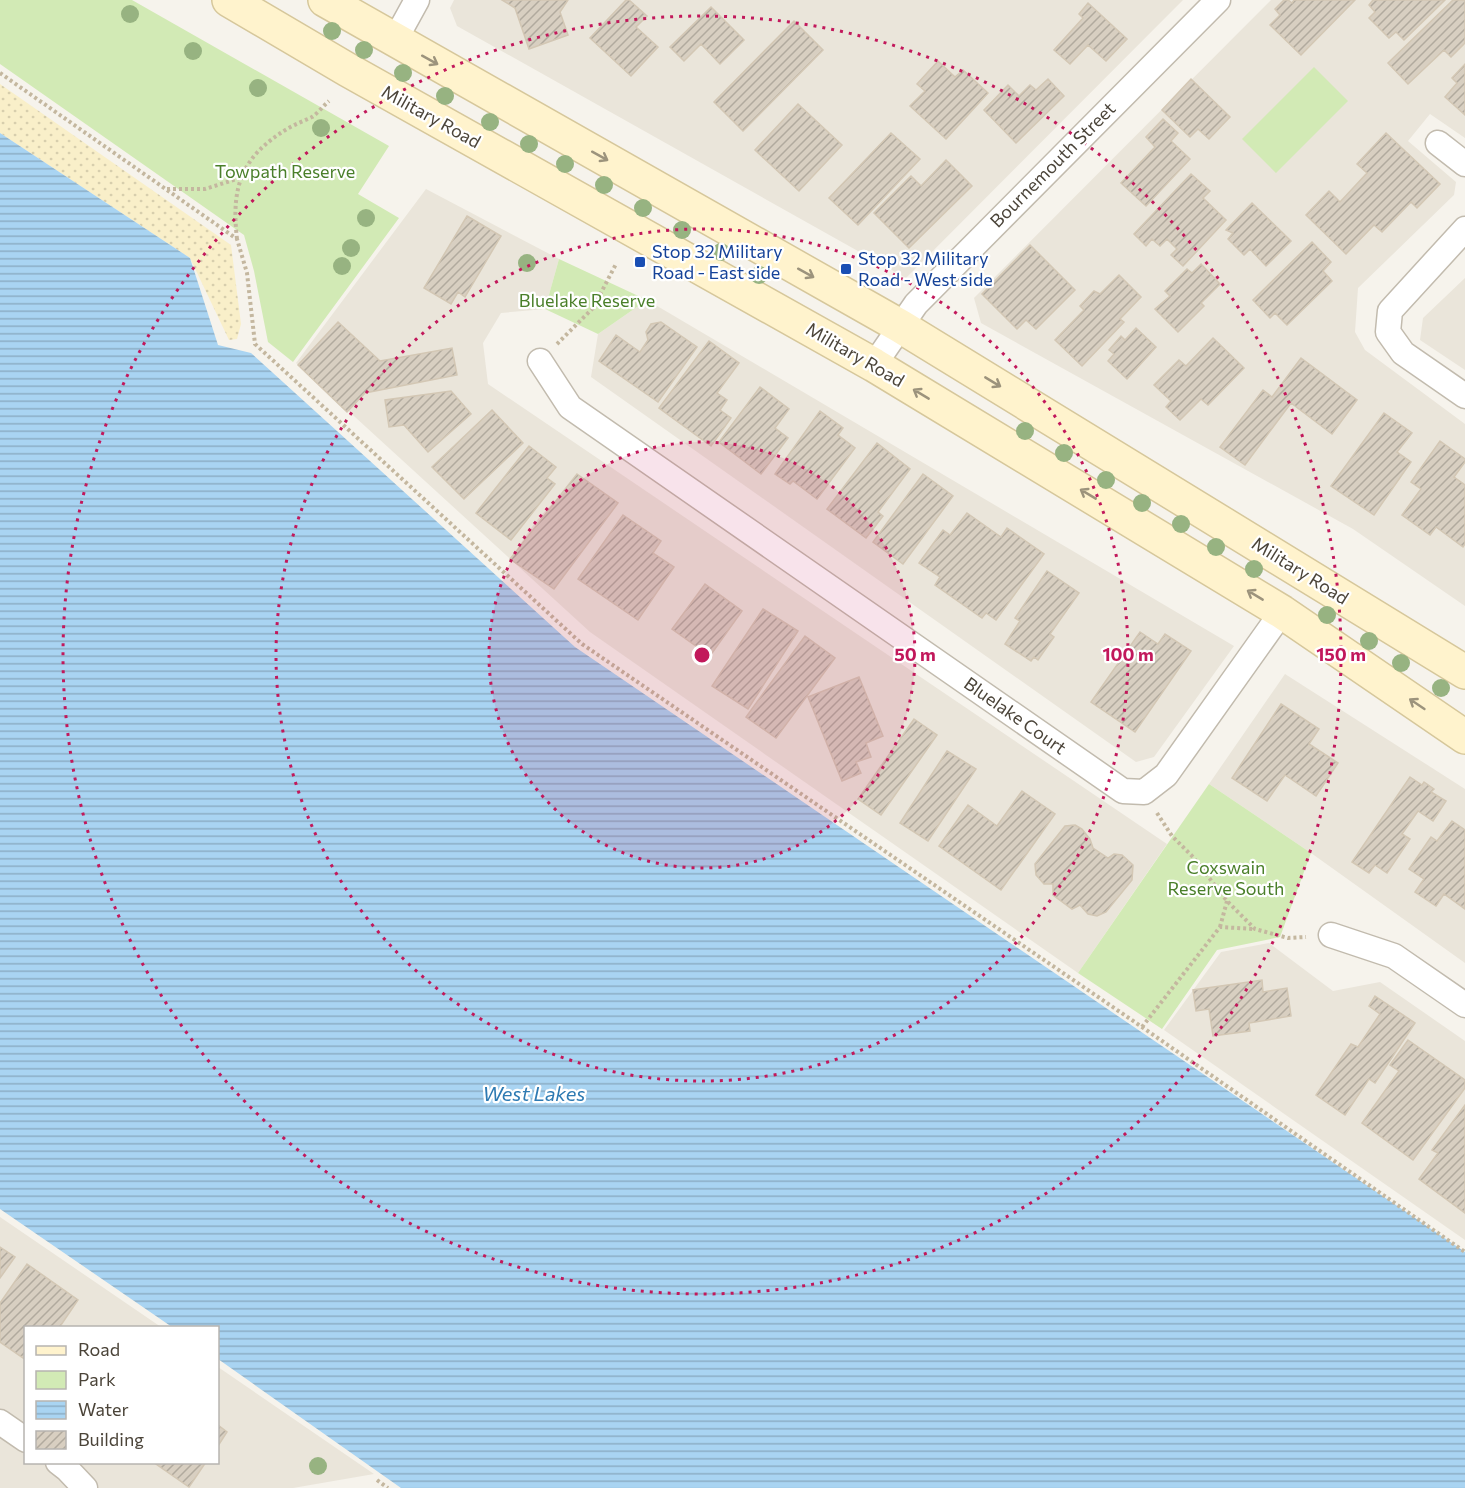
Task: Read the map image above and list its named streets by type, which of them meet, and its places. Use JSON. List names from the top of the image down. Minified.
{"streets":{"main road":["Military Road"],"street":["Bournemouth Street","Bluelake Court"]},"crossings":[["Military Road","Bournemouth Street"]],"water":["West Lakes"],"parks":["Towpath Reserve","Bluelake Reserve","Coxswain Reserve South"],"places":{"transit":["Stop 32 Military Road - East side","Stop 32 Military Road - West side"]},"legend":["Road","Park","Water","Building"],"rings":["50 m","100 m","150 m"]}
